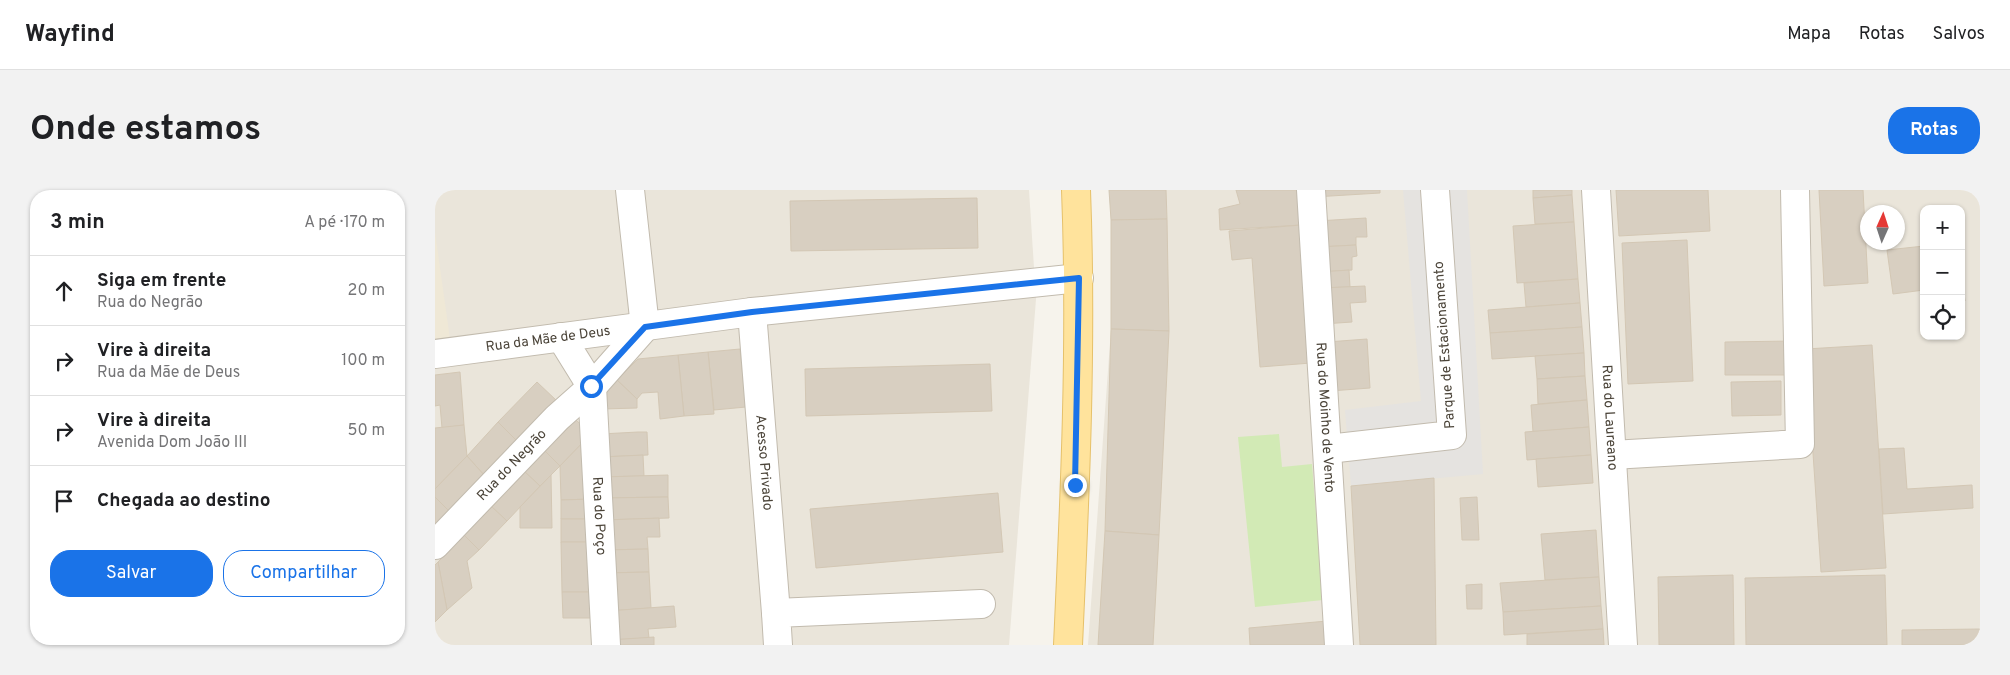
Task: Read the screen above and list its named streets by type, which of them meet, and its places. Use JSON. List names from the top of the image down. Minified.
{"streets":{"street":["Rua da Mãe de Deus","Parque de Estacionamento","Rua do Moinho de Vento","Rua do Laureano","Acesso Privado","Rua do Negrão","Rua do Poço"]},"crossings":[["Rua da Mãe de Deus","Acesso Privado"],["Rua da Mãe de Deus","Rua do Negrão"],["Parque de Estacionamento","Rua do Moinho de Vento"],["Rua do Negrão","Rua do Poço"]],"north":"top","page":{"header":"Wayfind","nav":["Mapa","Rotas","Salvos"],"buttons":["Rotas",["Salvar","Compartilhar"]],"title":"Onde estamos","heading":["3 min","A pé · 170 m"],"map_buttons":["+","−"],"list":[["Siga em frente","Rua do Negrão","20 m"],["Vire à direita","Rua da Mãe de Deus","100 m"],["Vire à direita","Avenida Dom João III","50 m"],"Chegada ao destino"]}}
